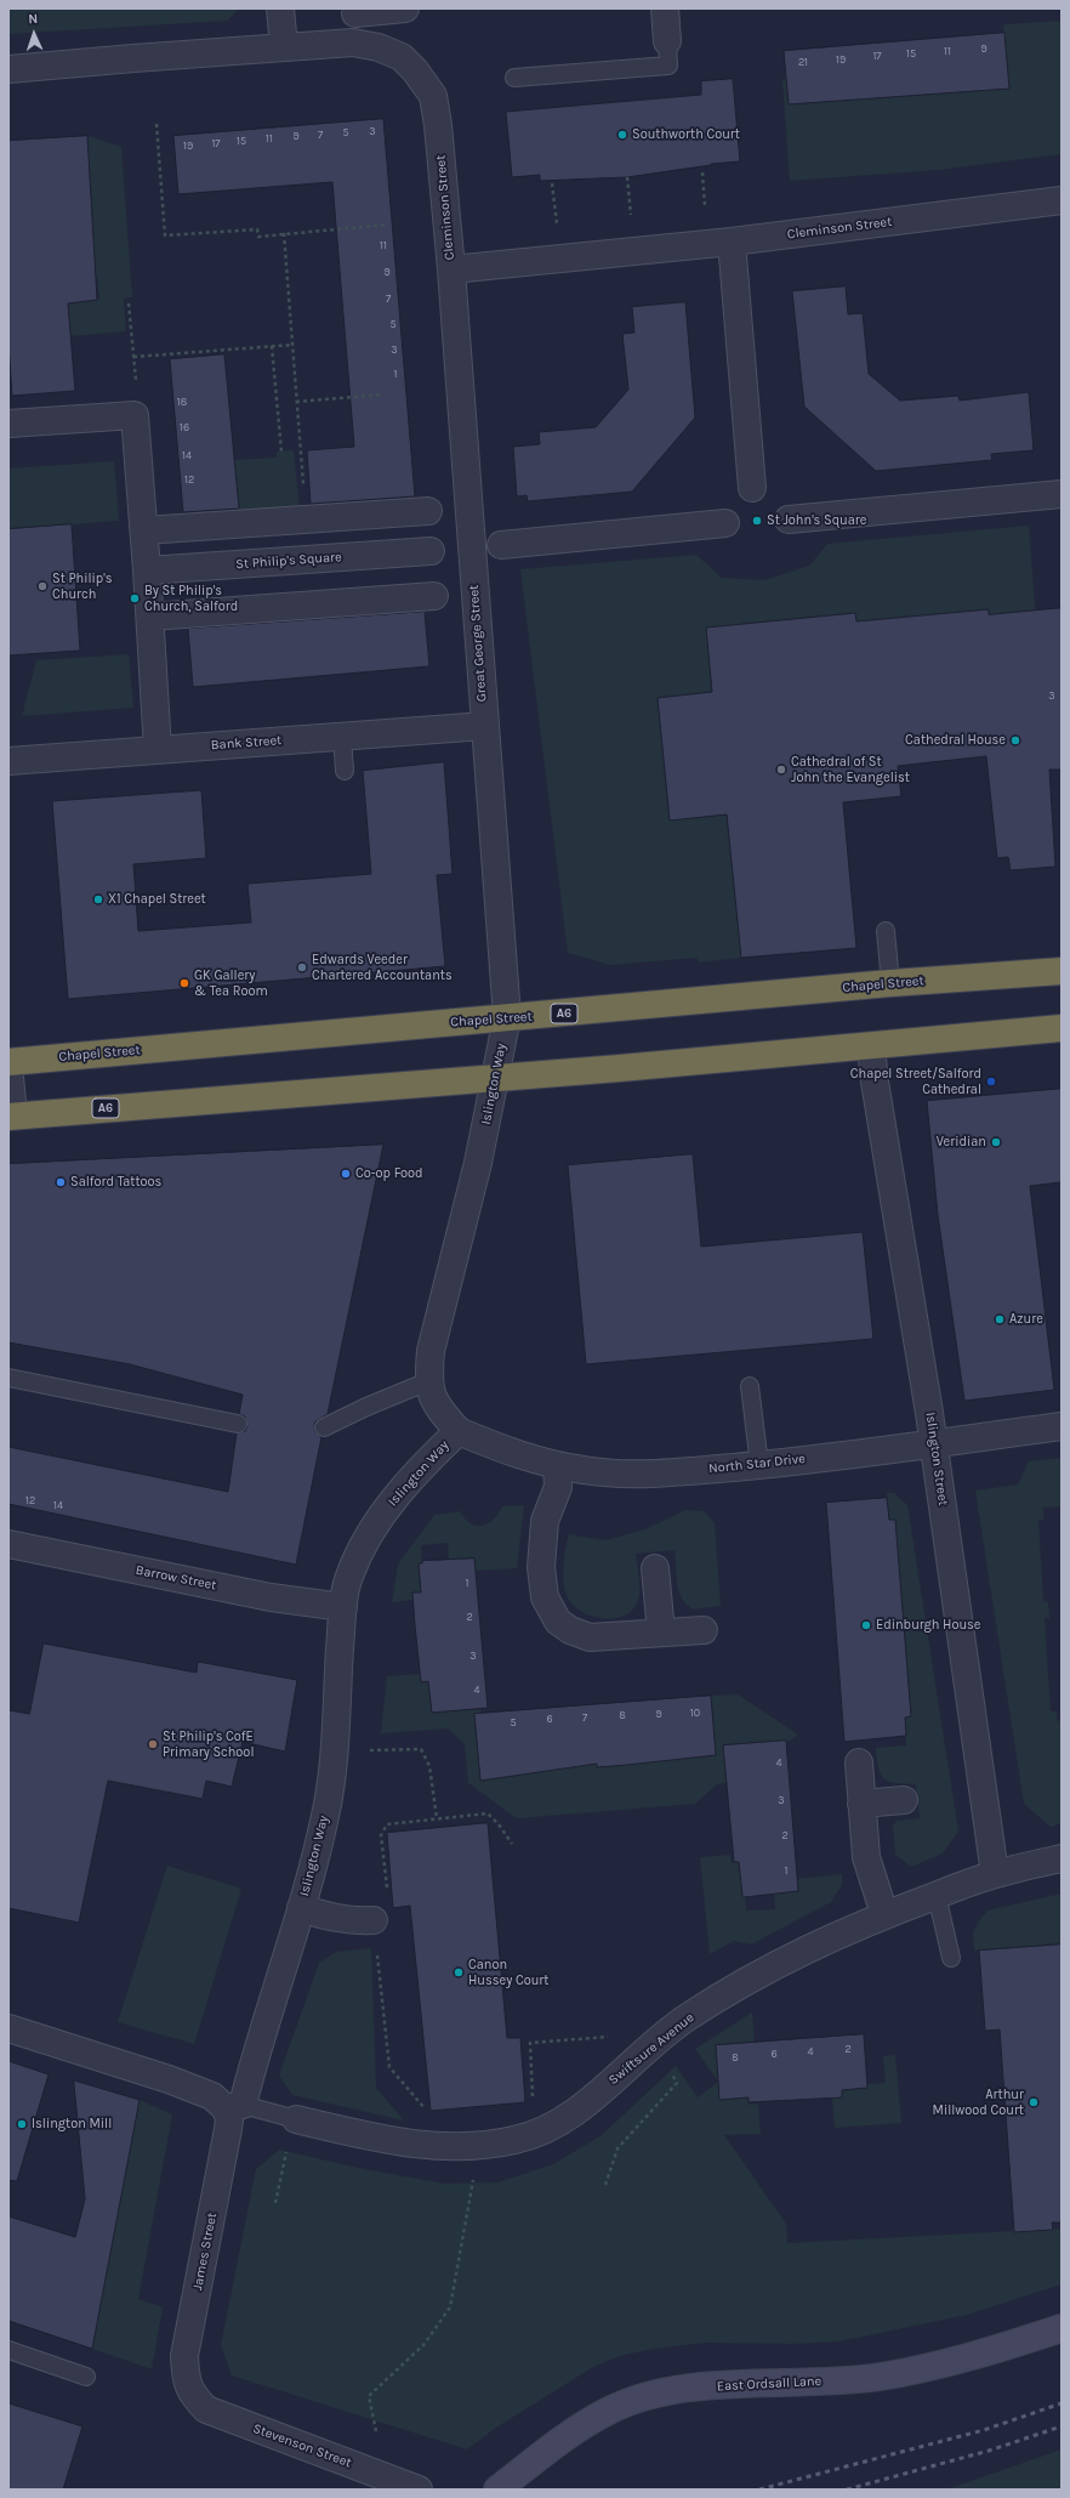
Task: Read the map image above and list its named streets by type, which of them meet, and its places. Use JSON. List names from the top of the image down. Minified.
{"streets":{"highway":["Chapel Street","A6"],"main road":["East Ordsall Lane"],"street":["Cleminson Street","St Philip's Square","Great George Street","Bank Street","Islington Way","Islington Street","North Star Drive","Barrow Street","Swiftsure Avenue","James Street","Stevenson Street"]},"crossings":[["Cleminson Street","Great George Street"],["Great George Street","Bank Street"],["Great George Street","Chapel Street"],["Great George Street","Islington Way"],["Chapel Street","Islington Way"],["A6","Islington Way"],["A6","Islington Street"],["Islington Way","North Star Drive"],["Islington Way","Barrow Street"],["Islington Way","James Street"],["Islington Street","North Star Drive"],["Islington Street","Swiftsure Avenue"],["James Street","Stevenson Street"]],"places":["Southworth Court","St John's Square","St Philip's Church","By St Philip's Church, Salford","Cathedral House","Cathedral of St John the Evangelist","X1 Chapel Street","Edwards Veeder Chartered Accountants","GK Gallery & Tea Room","Chapel Street/Salford Cathedral","Veridian","Co-op Food","Salford Tattoos","Azure","Edinburgh House","St Philip's CofE Primary School","Canon Hussey Court","Arthur Millwood Court","Islington Mill"],"house_numbers":["9","11","15","17","19","21","3","5","7","9","11","15","17","19","11","9","7","5","3","1","18","16","14","12","3","12","14","1","2","3","4","10","9","8","7","6","5","4","3","2","1","2","4","6","8"],"north":"top"}
